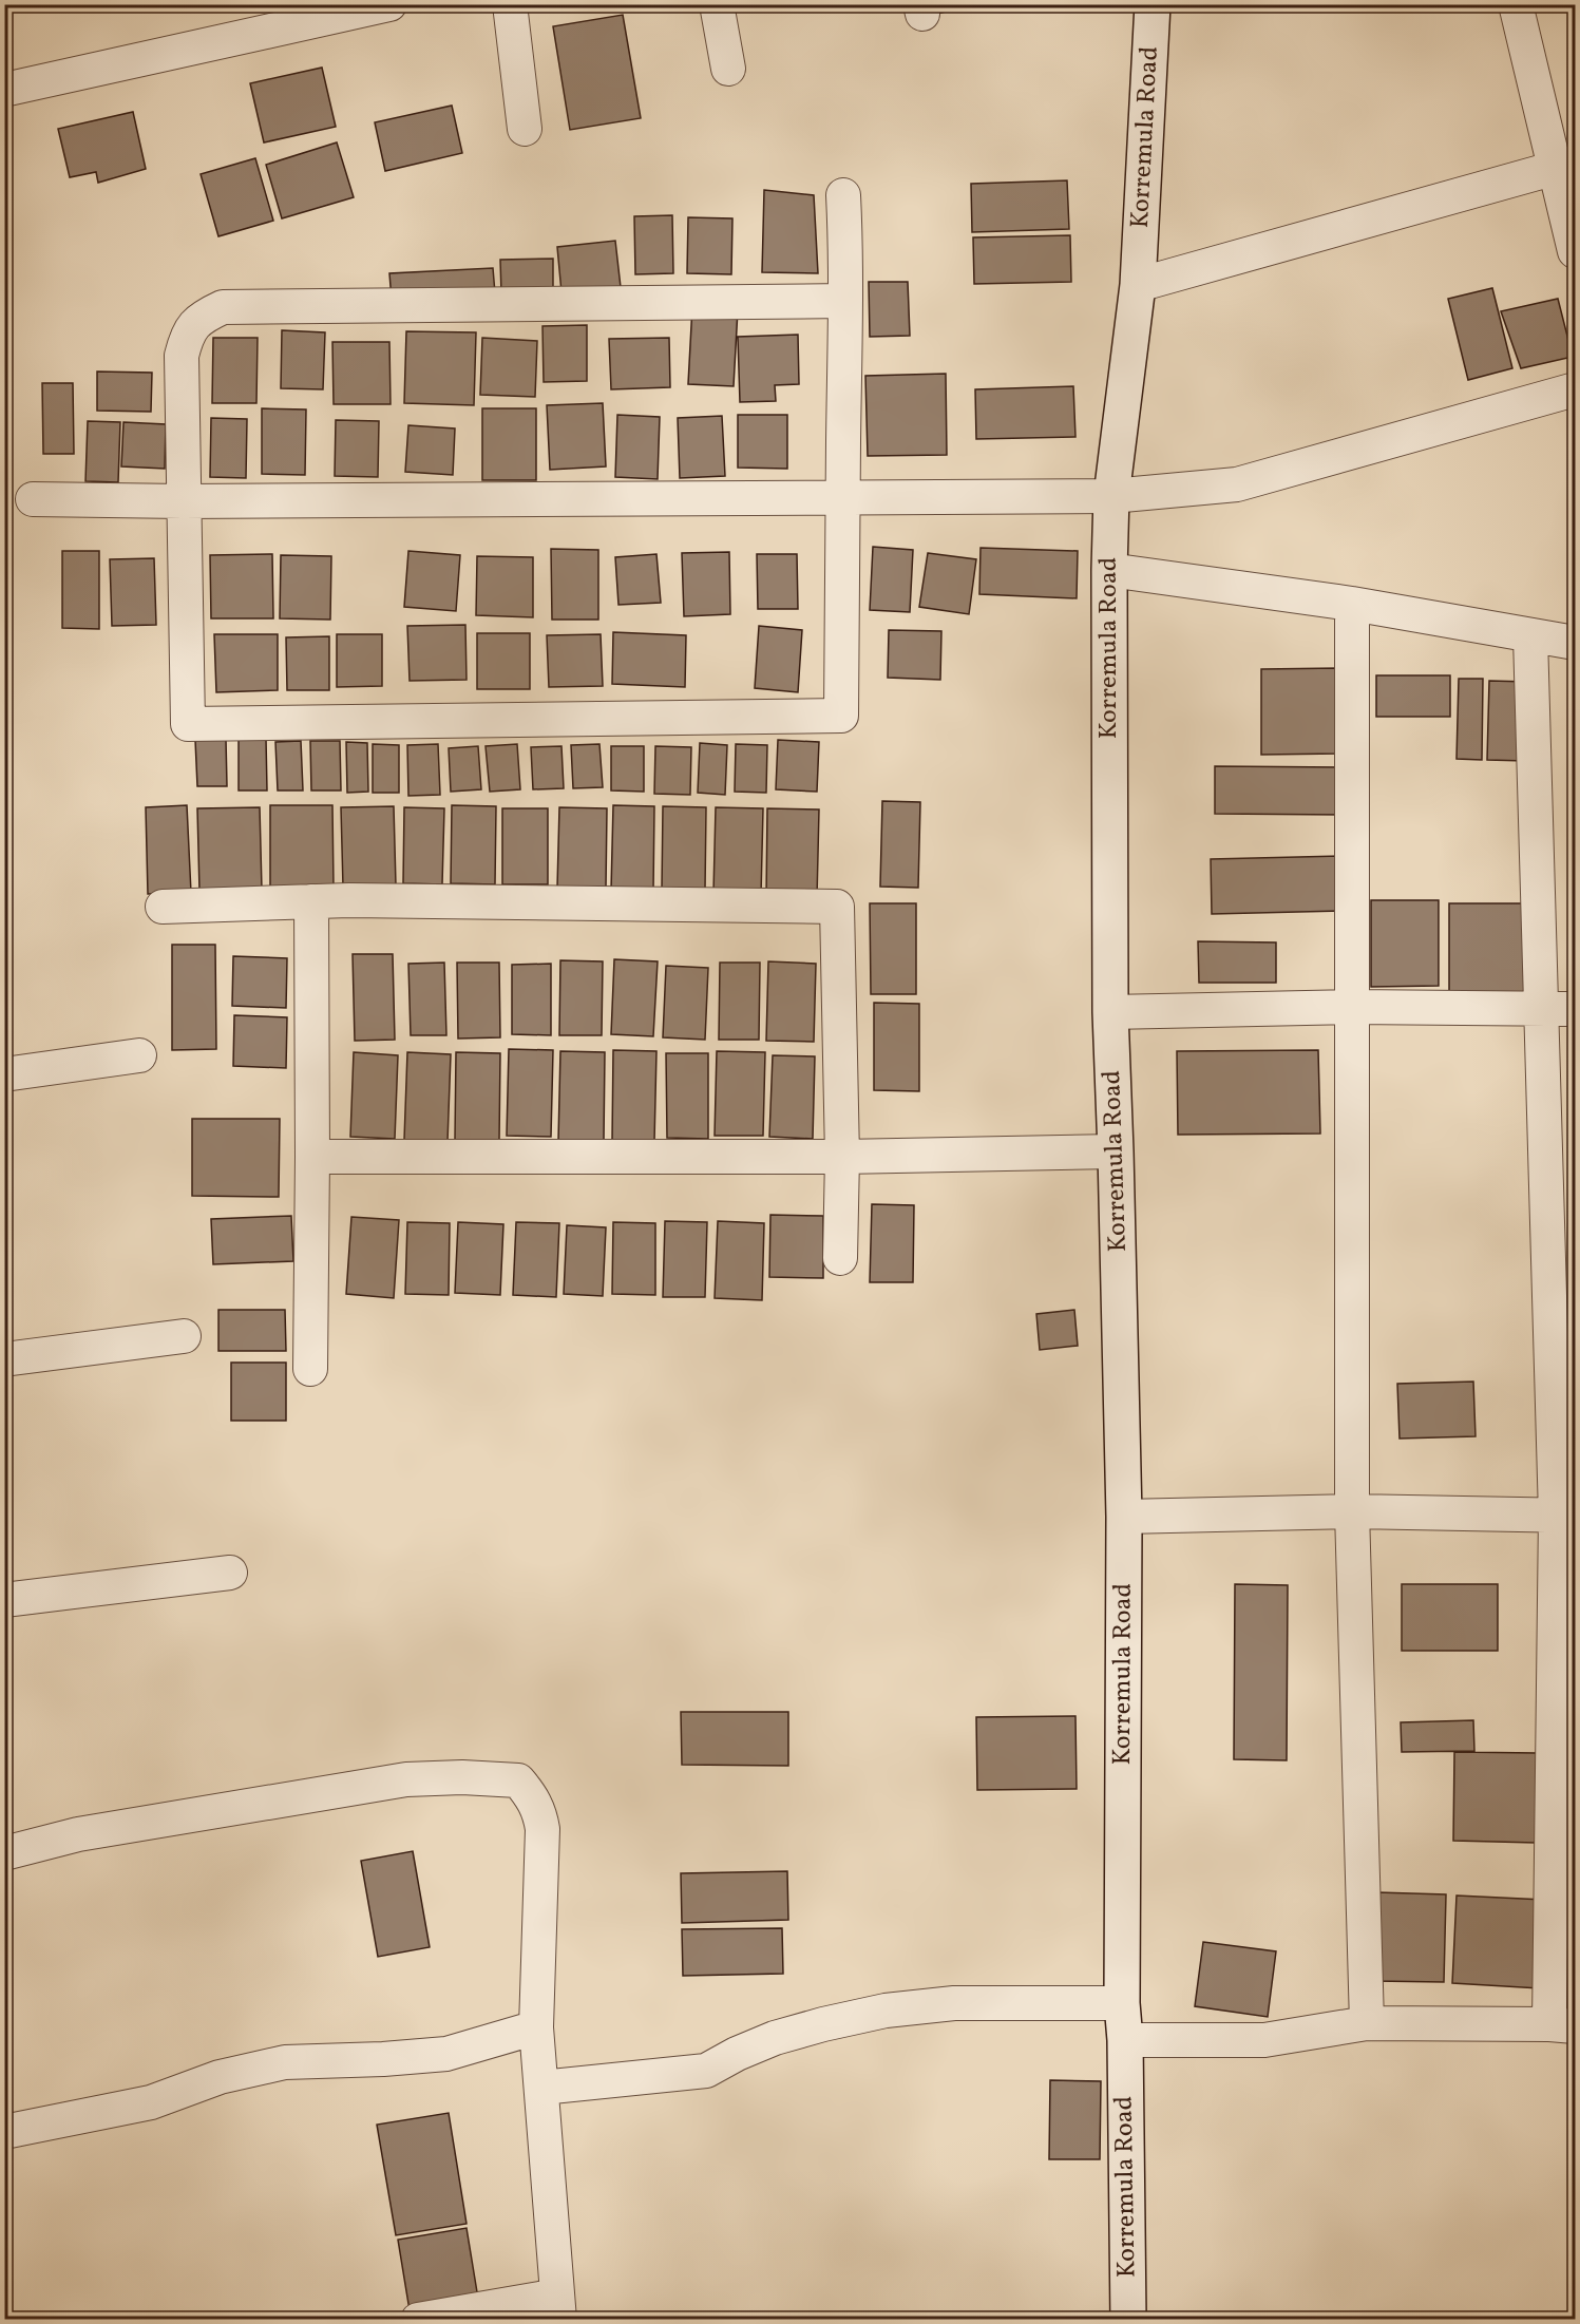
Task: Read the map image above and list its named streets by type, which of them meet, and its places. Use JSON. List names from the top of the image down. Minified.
{"streets":{"street":["Korremula Road"]}}
